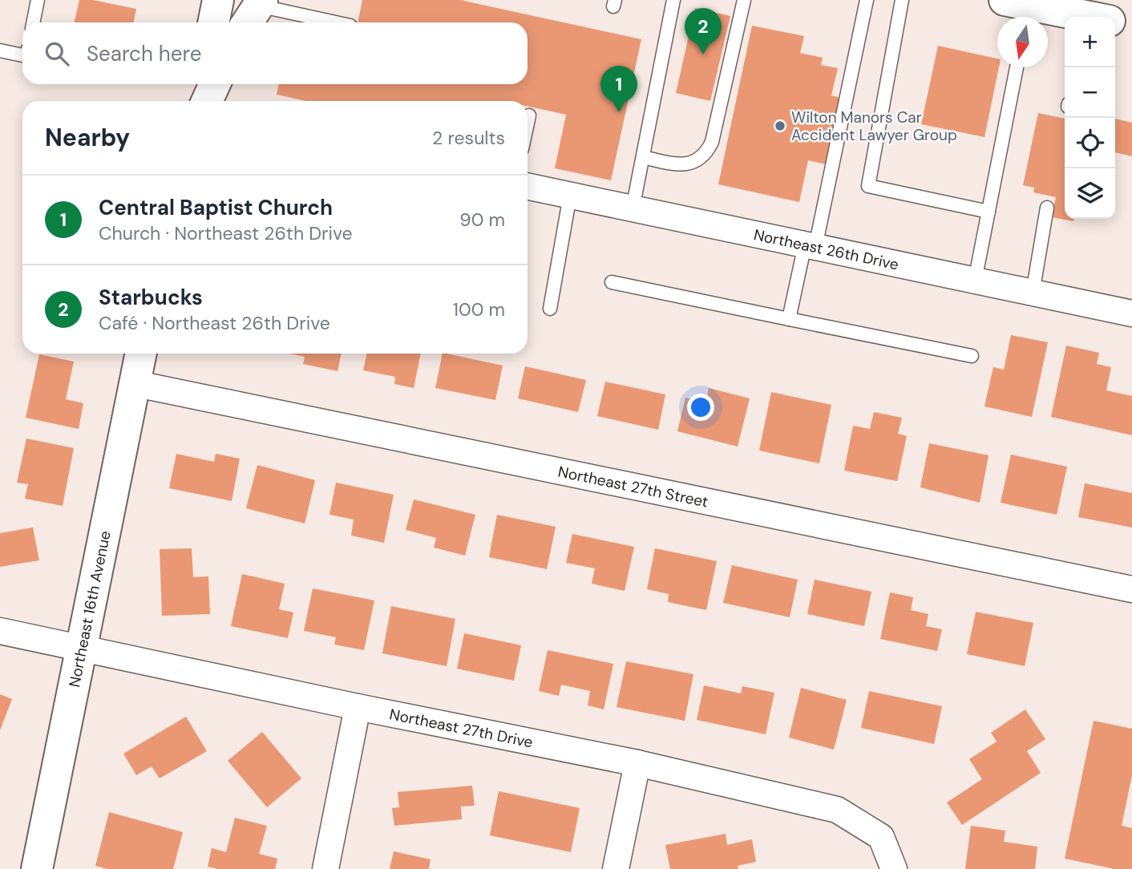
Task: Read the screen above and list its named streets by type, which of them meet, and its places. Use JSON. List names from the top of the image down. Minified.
{"streets":{"street":["Northeast 26th Drive","Northeast 27th Street","Northeast 16th Avenue","Northeast 27th Drive"]},"crossings":[["Northeast 27th Street","Northeast 16th Avenue"],["Northeast 16th Avenue","Northeast 27th Drive"]],"places":["Wilton Manors Car Accident Lawyer Group"],"north":"bottom","page":{"pins":["2","1"],"map_buttons":["+","−"],"search":"Search here","heading":["Nearby","2 results"],"list":[{"mark":"1","name":"Central Baptist Church","note":"Church · Northeast 26th Drive","value":"90 m"},{"mark":"2","name":"Starbucks","note":"Café · Northeast 26th Drive","value":"100 m"}]}}
